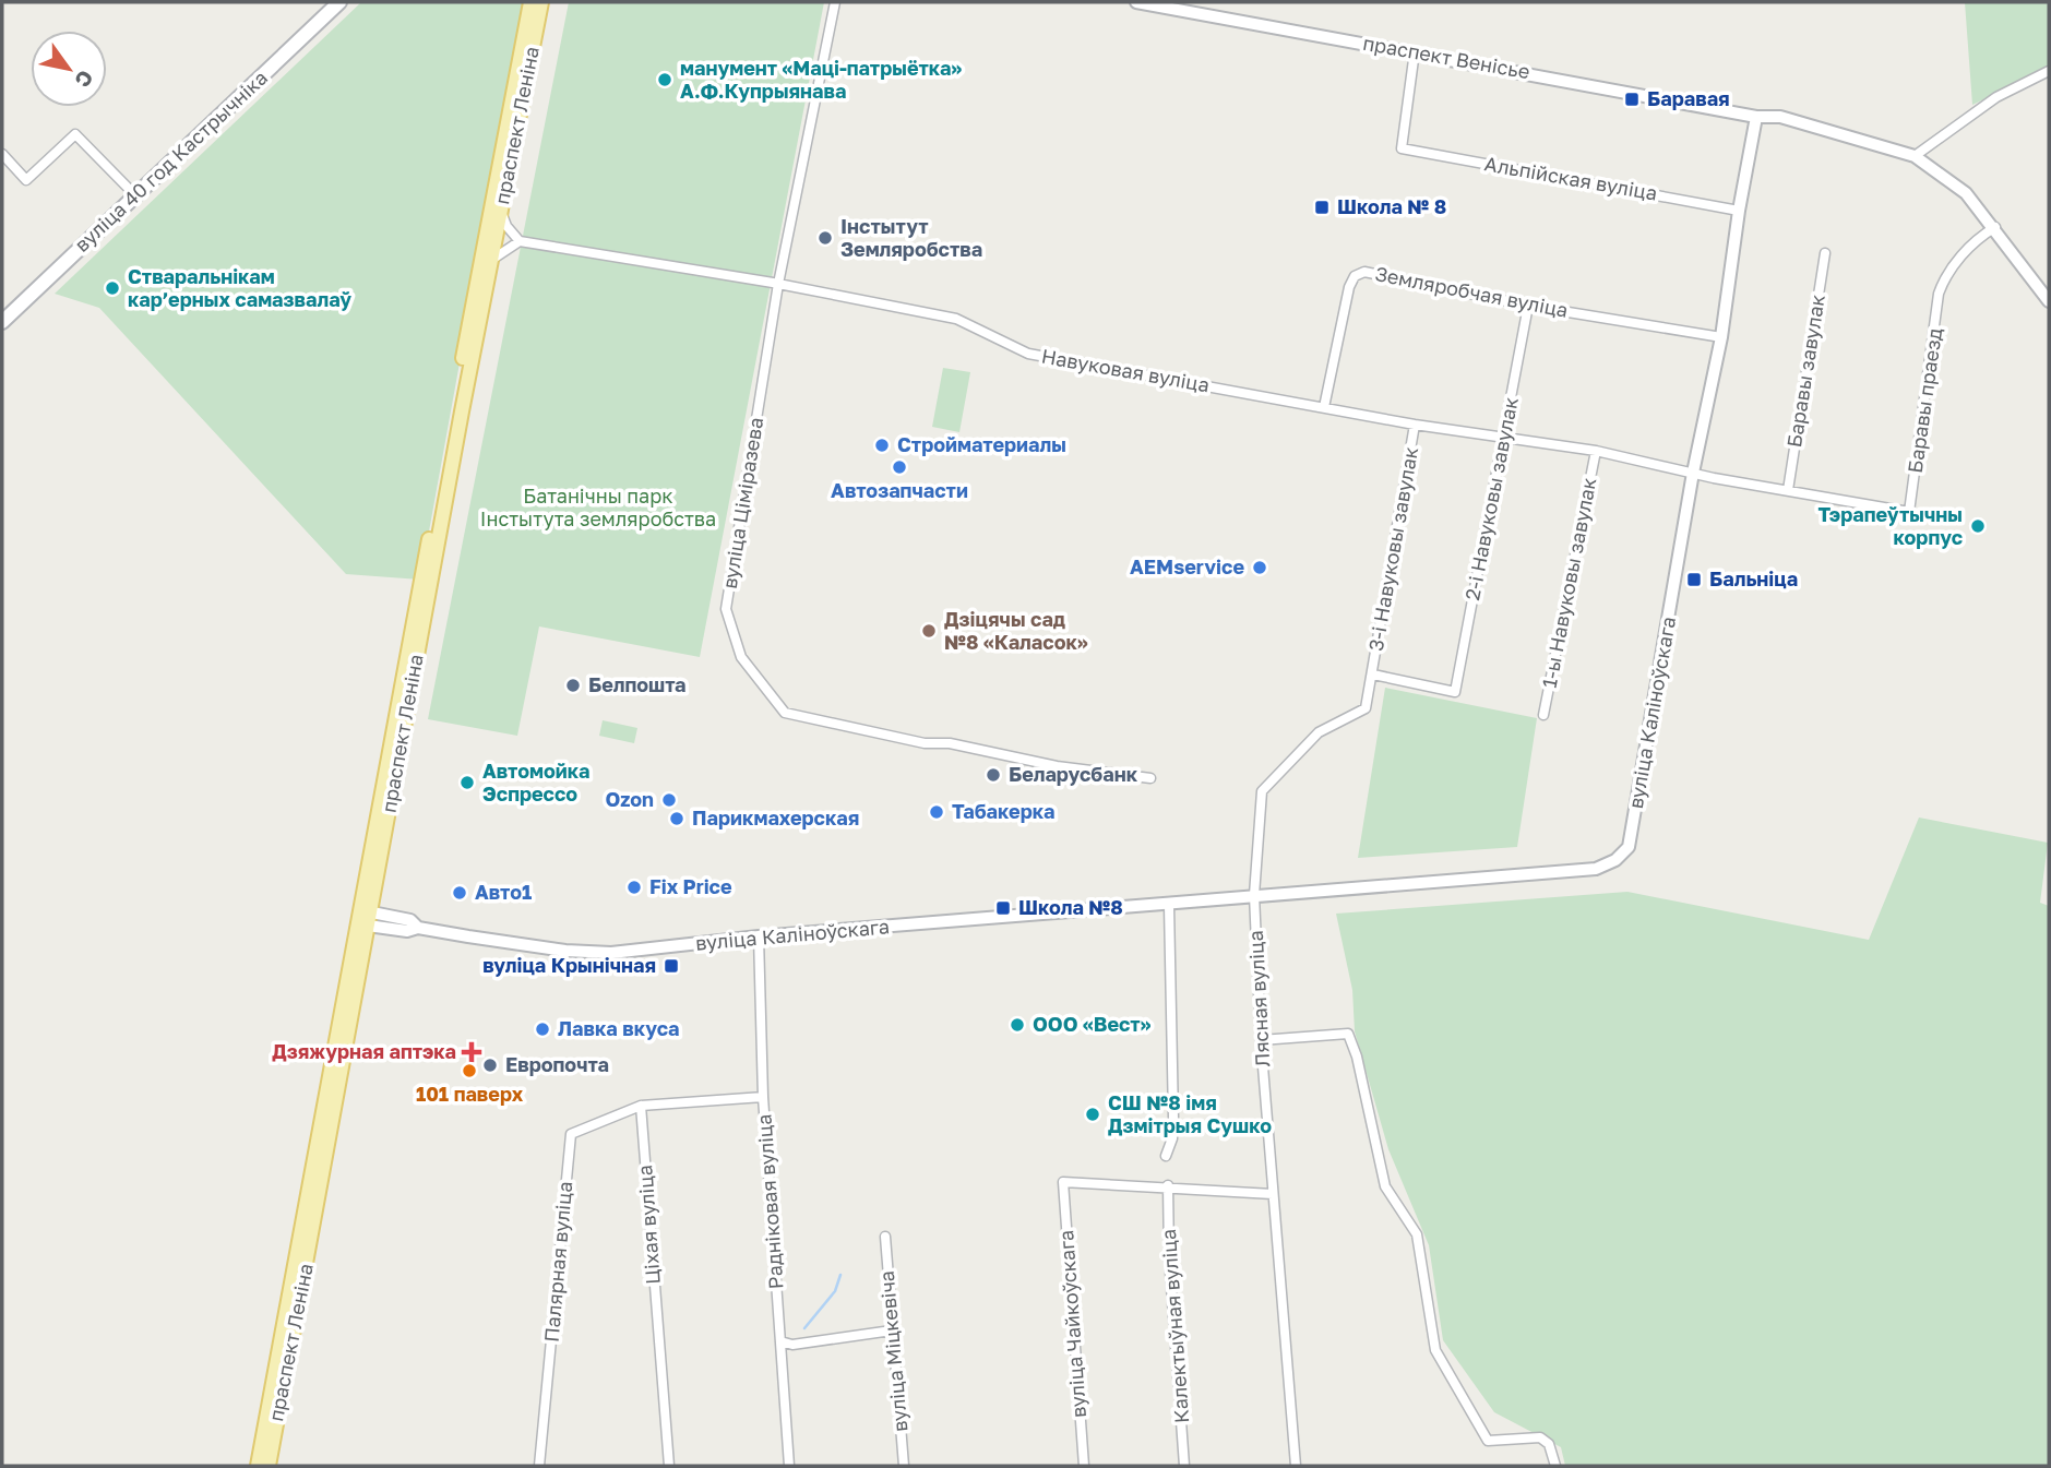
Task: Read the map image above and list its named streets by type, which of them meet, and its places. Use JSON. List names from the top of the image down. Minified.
{"streets":{"main road":["праспект Леніна","вуліца 40 год Кастрычніка"],"street":["праспект Венісье","Альпійская вуліца","Земляробчая вуліца","Навуковая вуліца","Баравы завулак","Баравы праезд","2-і Навуковы завулак","вуліца Ціміразева","3-і Навуковы завулак","1-ы Навуковы завулак","вуліца Каліноўскага","Лясная вуліца","Радніковая вуліца","Ціхая вуліца","Палярная вуліца","вуліца Чайкоўскага","Калектыўная вуліца","вуліца Міцкевіча"]},"crossings":[["праспект Венісье","Альпійская вуліца"],["праспект Венісье","Баравы праезд"],["праспект Венісье","вуліца Каліноўскага"],["праспект Леніна","вуліца Каліноўскага"],["Альпійская вуліца","вуліца Каліноўскага"],["Земляробчая вуліца","Навуковая вуліца"],["Земляробчая вуліца","2-і Навуковы завулак"],["Земляробчая вуліца","вуліца Каліноўскага"],["Навуковая вуліца","Баравы праезд"],["Навуковая вуліца","2-і Навуковы завулак"],["Навуковая вуліца","вуліца Ціміразева"],["Навуковая вуліца","3-і Навуковы завулак"],["Навуковая вуліца","1-ы Навуковы завулак"],["Навуковая вуліца","вуліца Каліноўскага"],["Баравы завулак","Баравы праезд"],["Баравы праезд","вуліца Каліноўскага"],["2-і Навуковы завулак","3-і Навуковы завулак"],["2-і Навуковы завулак","Лясная вуліца"],["3-і Навуковы завулак","Лясная вуліца"],["вуліца Каліноўскага","Лясная вуліца"],["вуліца Каліноўскага","Радніковая вуліца"],["Ціхая вуліца","Палярная вуліца"],["вуліца Чайкоўскага","Калектыўная вуліца"]],"parks":["Батанічны парк Інстытута земляробства"],"places":{"other":["манумент «Маці-патрыётка» А.Ф.Купрыянава","Інстытут Земляробства","Стваральнікам карʼерных самазвалаў","Стройматериалы","Автозапчасти","Тэрапеўтычны корпус","AEMservice","Дзіцячы сад №8 «Каласок»","Белпошта","Беларусбанк","Автомойка Эспрессо","Ozon","Табакерка","Парикмахерская","Fix Price","Авто1","ООО «Вест»","Лавка вкуса","Европочта","101 паверх","СШ №8 імя Дзмітрыя Сушко"],"transit":["Баравая","Школа № 8","Бальніца","Школа №8","вуліца Крынічная"],"health":["Дзяжурная аптэка"]},"north":"bottom right"}
